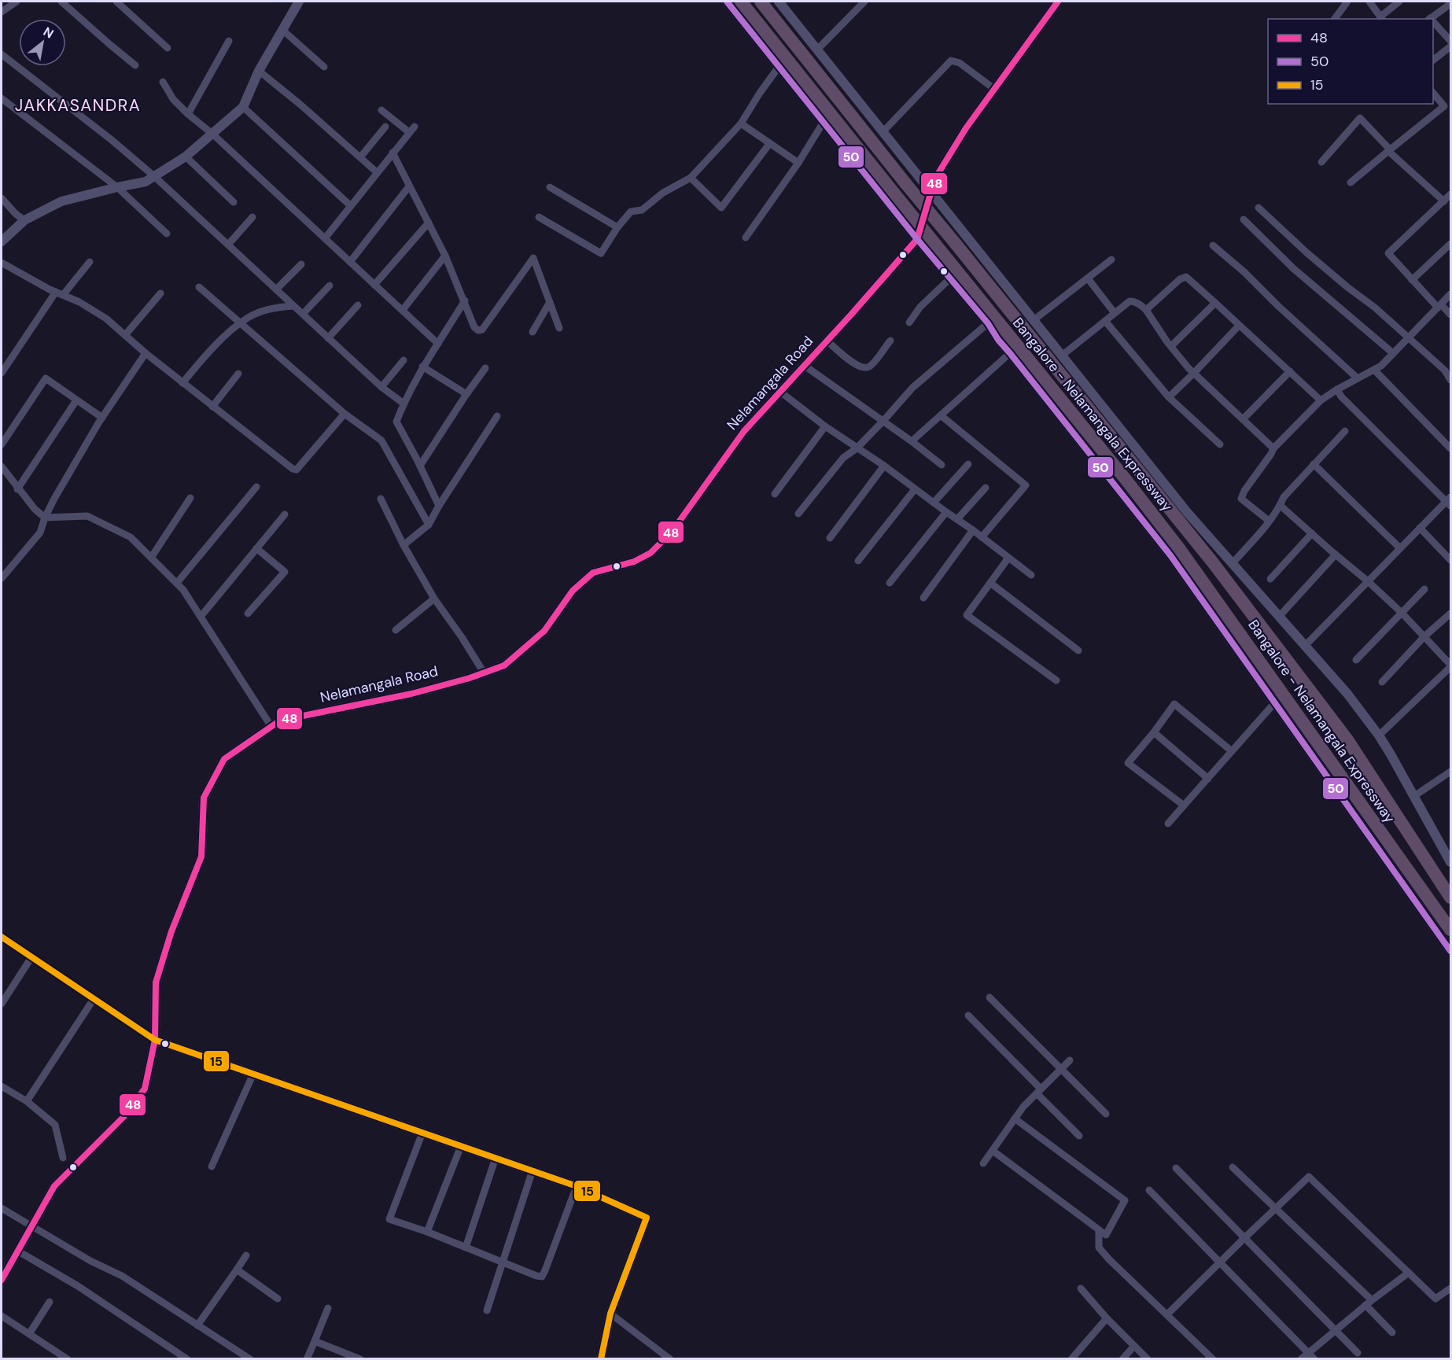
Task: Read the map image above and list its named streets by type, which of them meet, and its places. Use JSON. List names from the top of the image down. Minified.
{"streets":{"highway":["Bangalore - Nelamangala Expressway"],"street":["Nelamangala Road"]},"districts":["JAKKASANDRA"],"lines":["transit line 48","transit line 50","transit line 15"],"legend":["48","50","15"],"north":"top right"}
